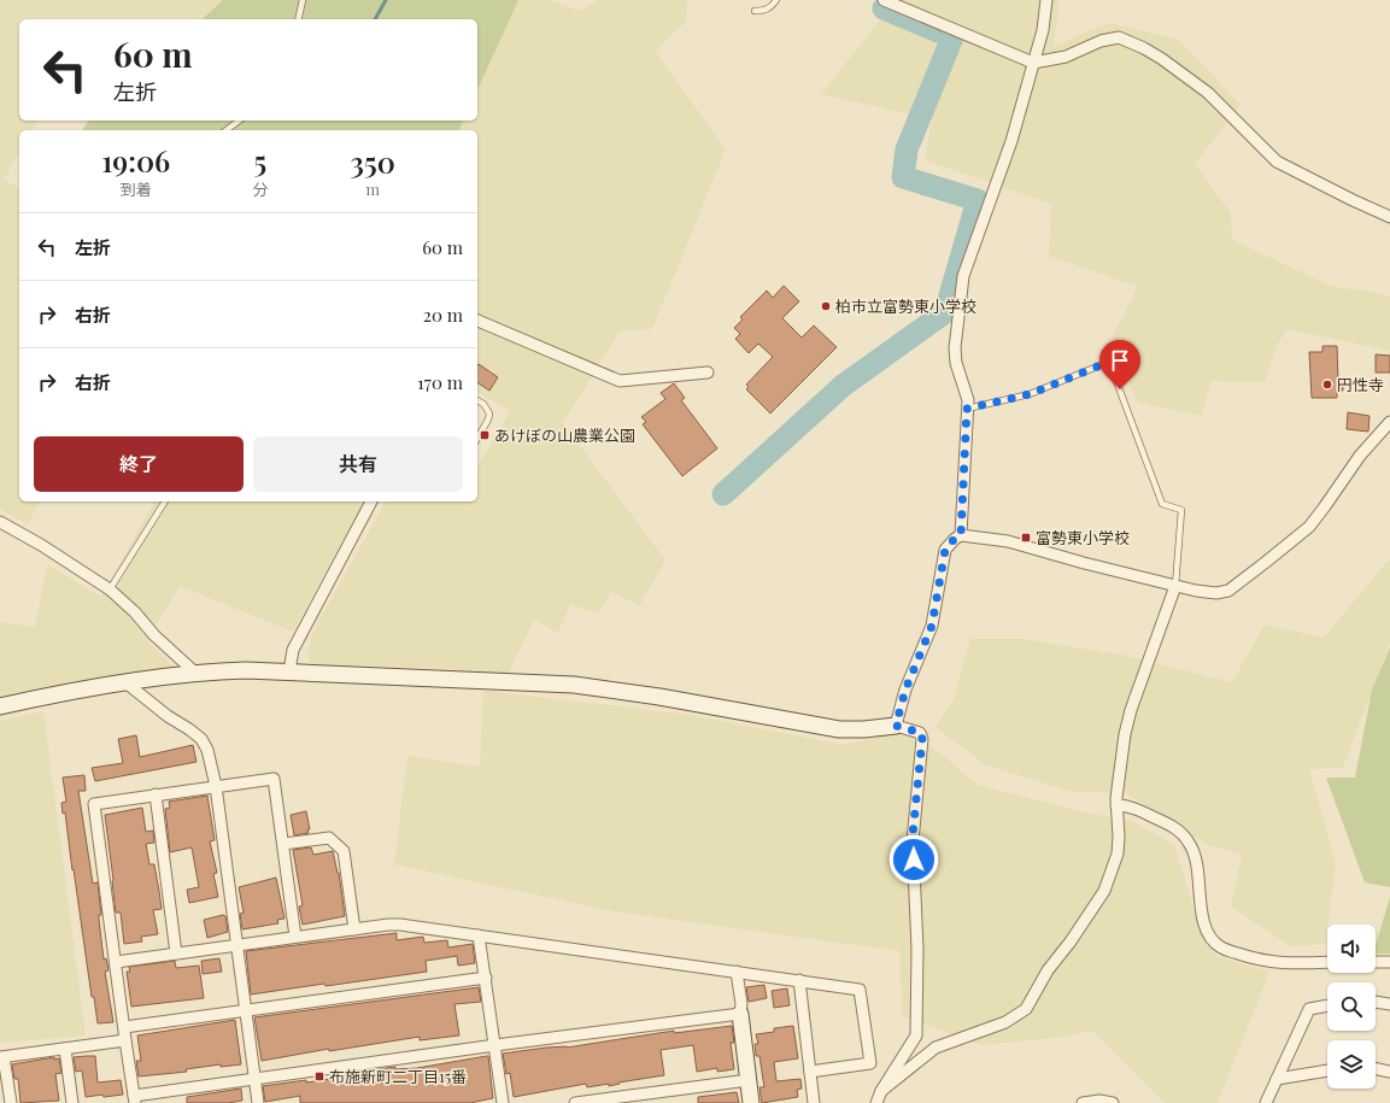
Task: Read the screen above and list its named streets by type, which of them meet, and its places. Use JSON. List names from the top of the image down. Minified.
{"places":{"other":["柏市立富勢東小学校","円性寺"],"transit":["あけぼの山農業公園","富勢東小学校","布施新町二丁目15番"]},"page":{"turn":["60 m","左折"],"eta":["19:06","到着","5","分","350","m"],"list":[{"name":"左折","value":"60 m"},{"name":"右折","value":"20 m"},{"name":"右折","value":"170 m"}],"buttons":["終了","共有"]}}
